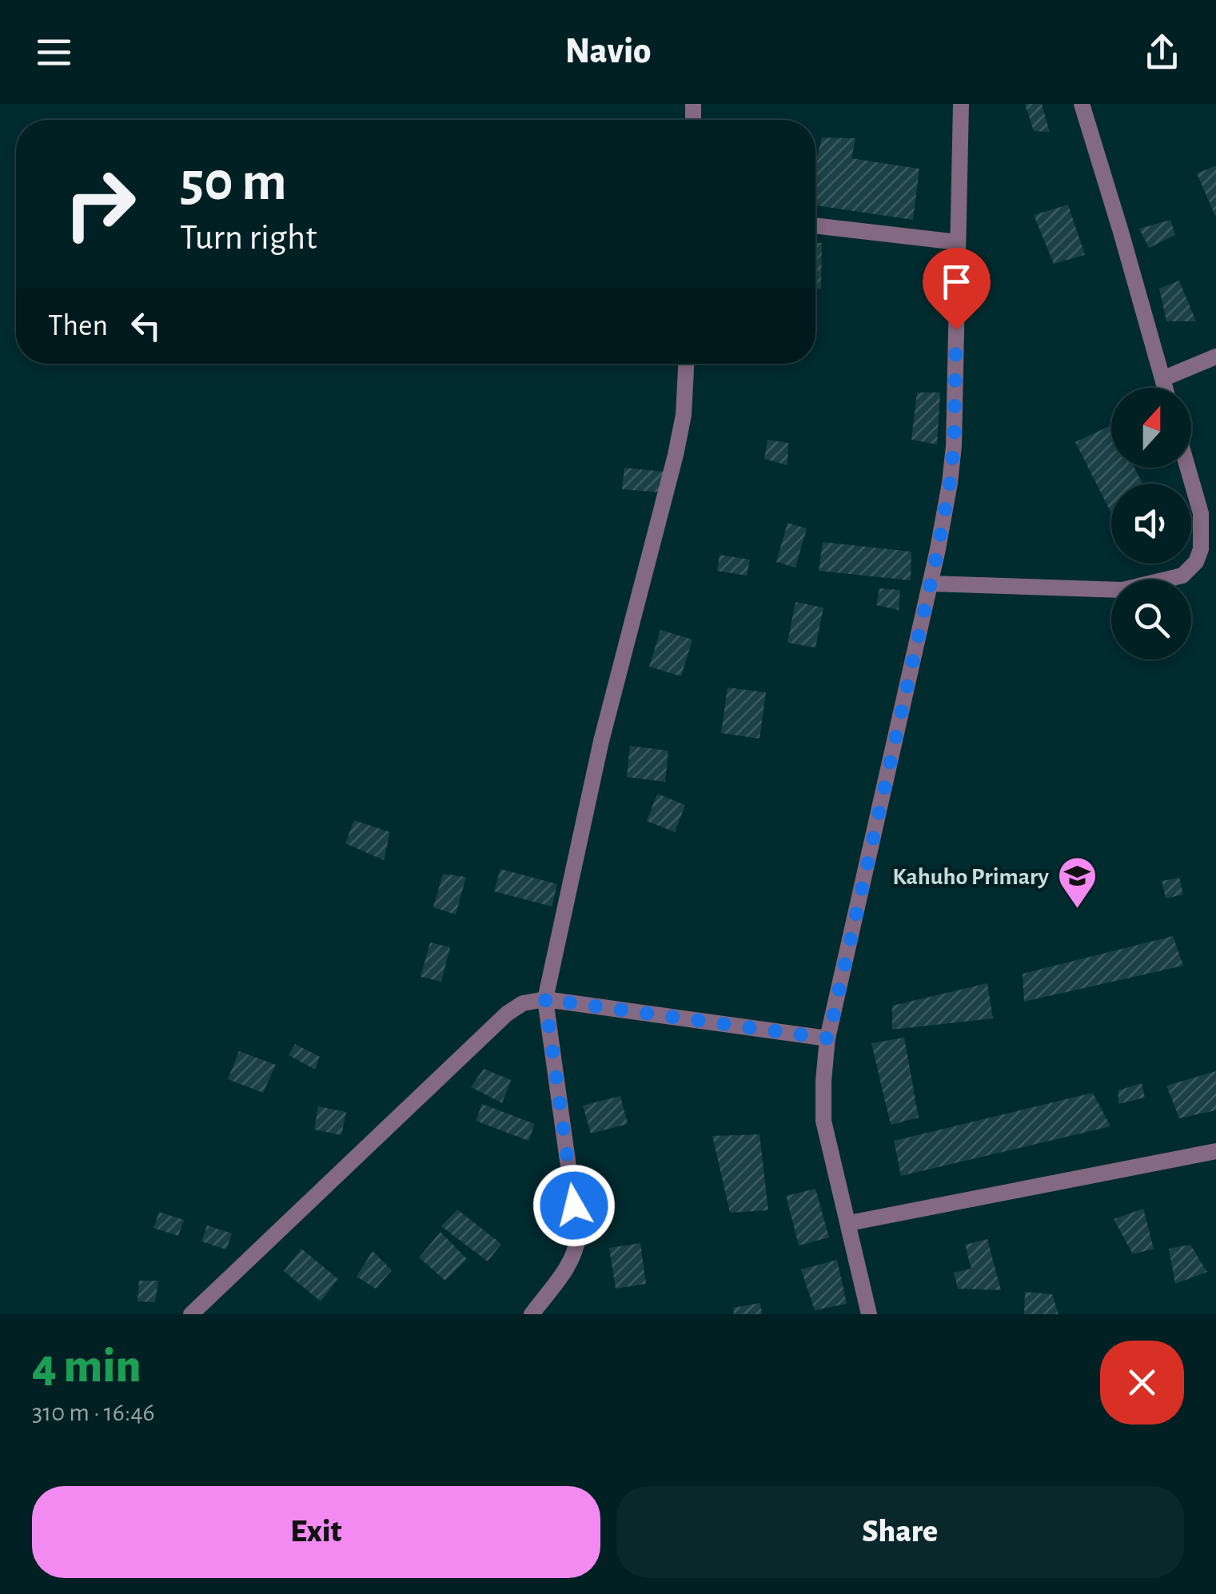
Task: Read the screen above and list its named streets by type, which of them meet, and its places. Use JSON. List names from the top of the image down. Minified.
{"places":{"school or university":["Kahuho Primary"]},"north":"top","page":{"header":"Navio","turn":["50 m","Turn right"],"then":"Then","heading":["4 min","310 m · 16:46"],"buttons":["Exit","Share"]}}
